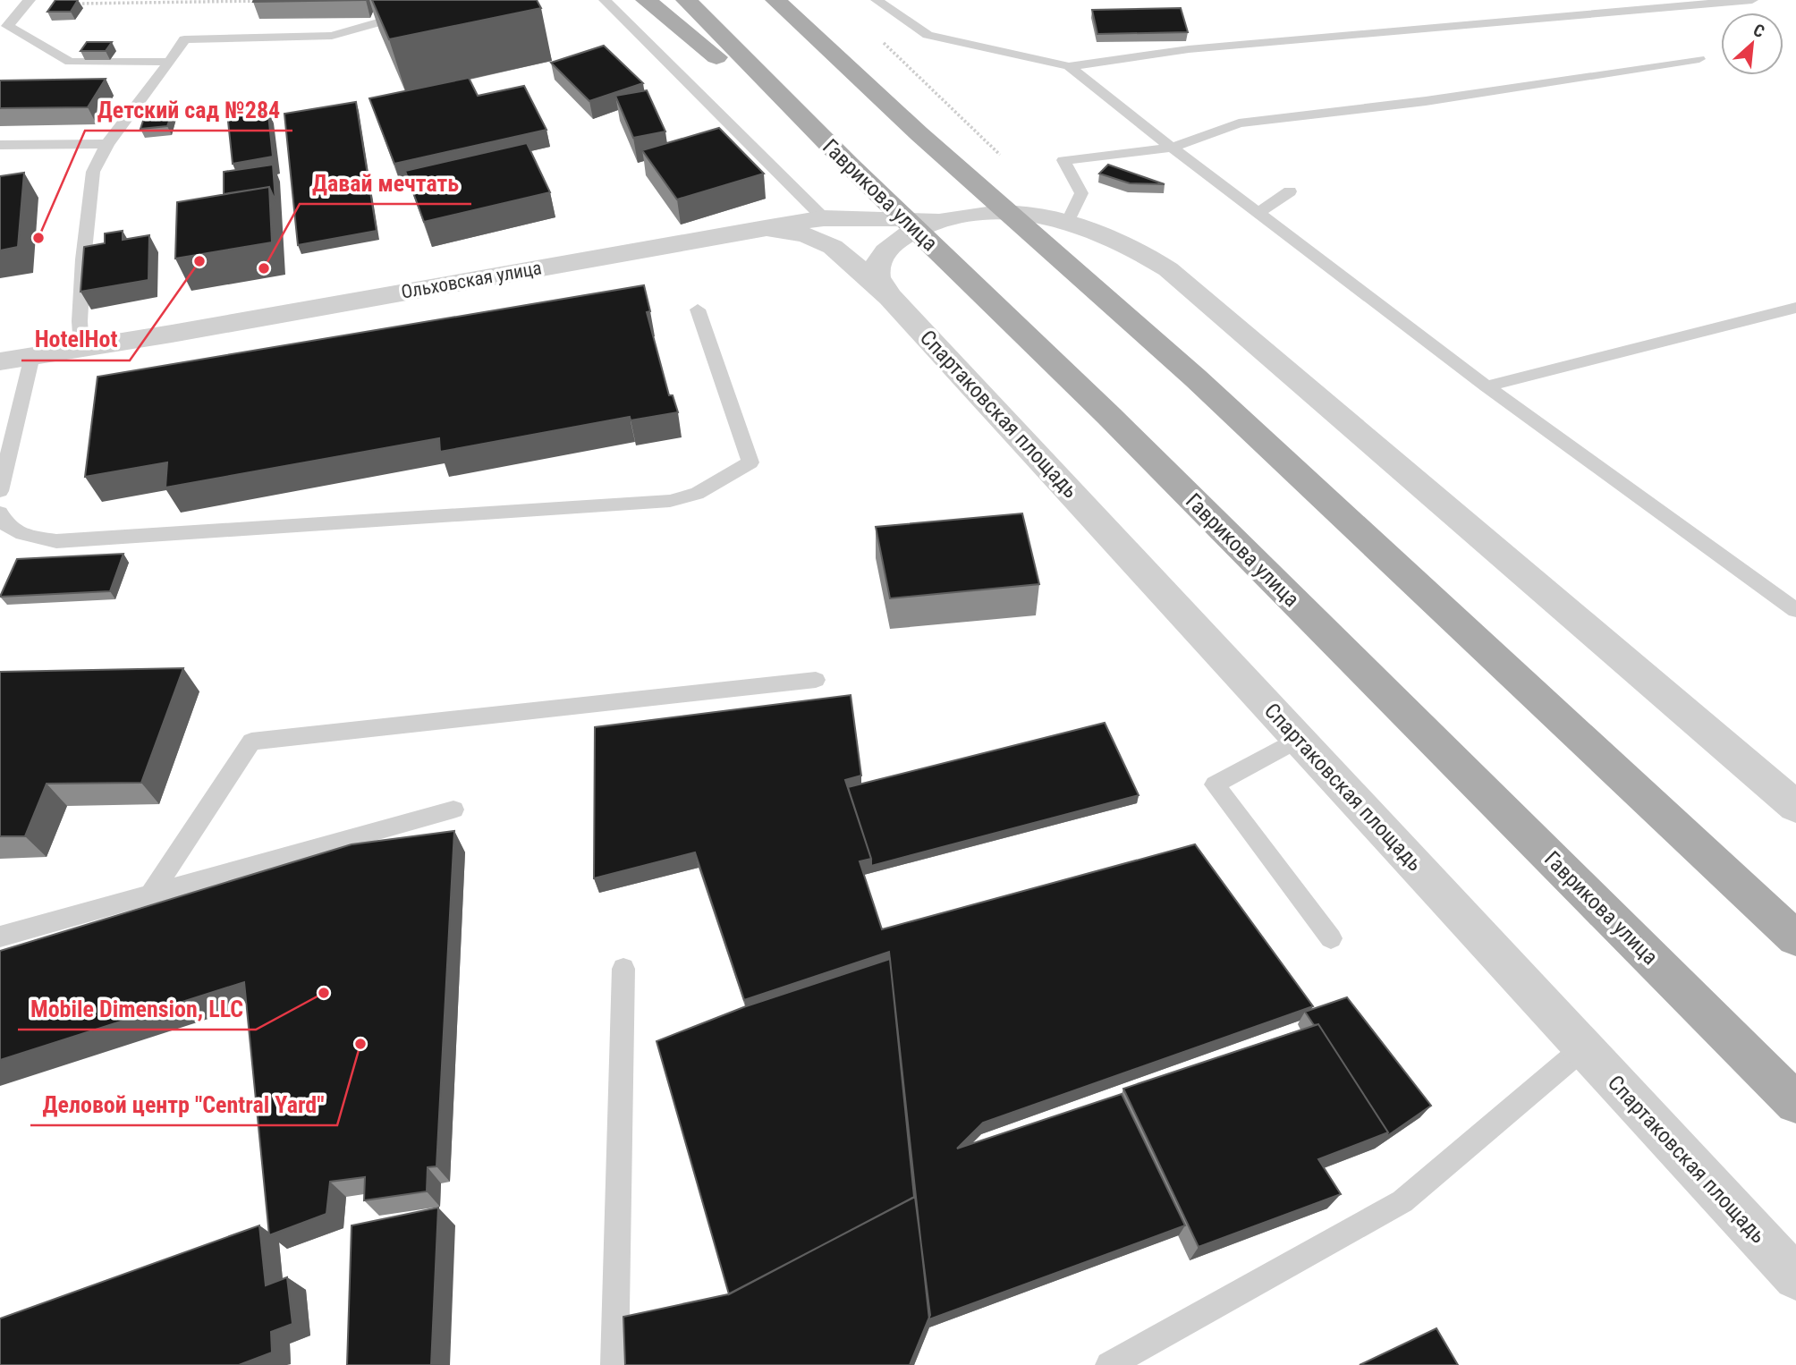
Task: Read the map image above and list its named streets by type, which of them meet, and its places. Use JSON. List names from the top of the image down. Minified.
{"streets":{"main road":["Гаврикова улица"],"street":["Ольховская улица","Спартаковская площадь"]},"crossings":[["Ольховская улица","Спартаковская площадь"]],"places":["Детский сад №284","HotelHot","Давай мечтать","Mobile Dimension, LLC","Деловой центр \"Central Yard\""],"north":"top right"}
